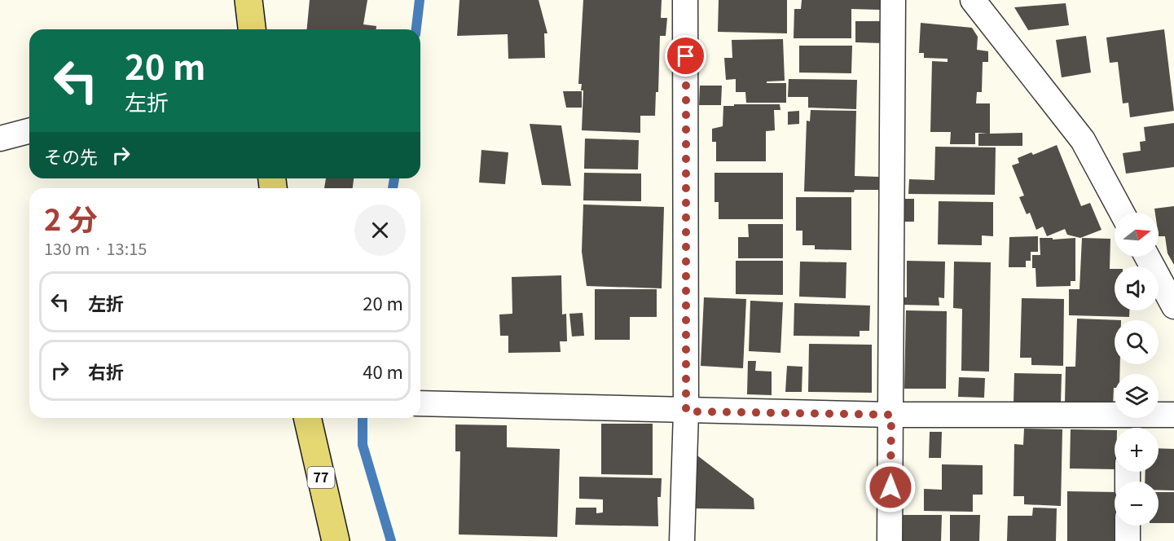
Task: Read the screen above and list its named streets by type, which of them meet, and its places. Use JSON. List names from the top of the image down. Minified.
{"streets":{"main road":["77"]},"north":"right","page":{"turn":["20 m","左折"],"then":"その先","heading":["2 分","130 m · 13:15"],"map_buttons":["+","−"],"list":[{"name":"左折","value":"20 m"},{"name":"右折","value":"40 m"}]}}
